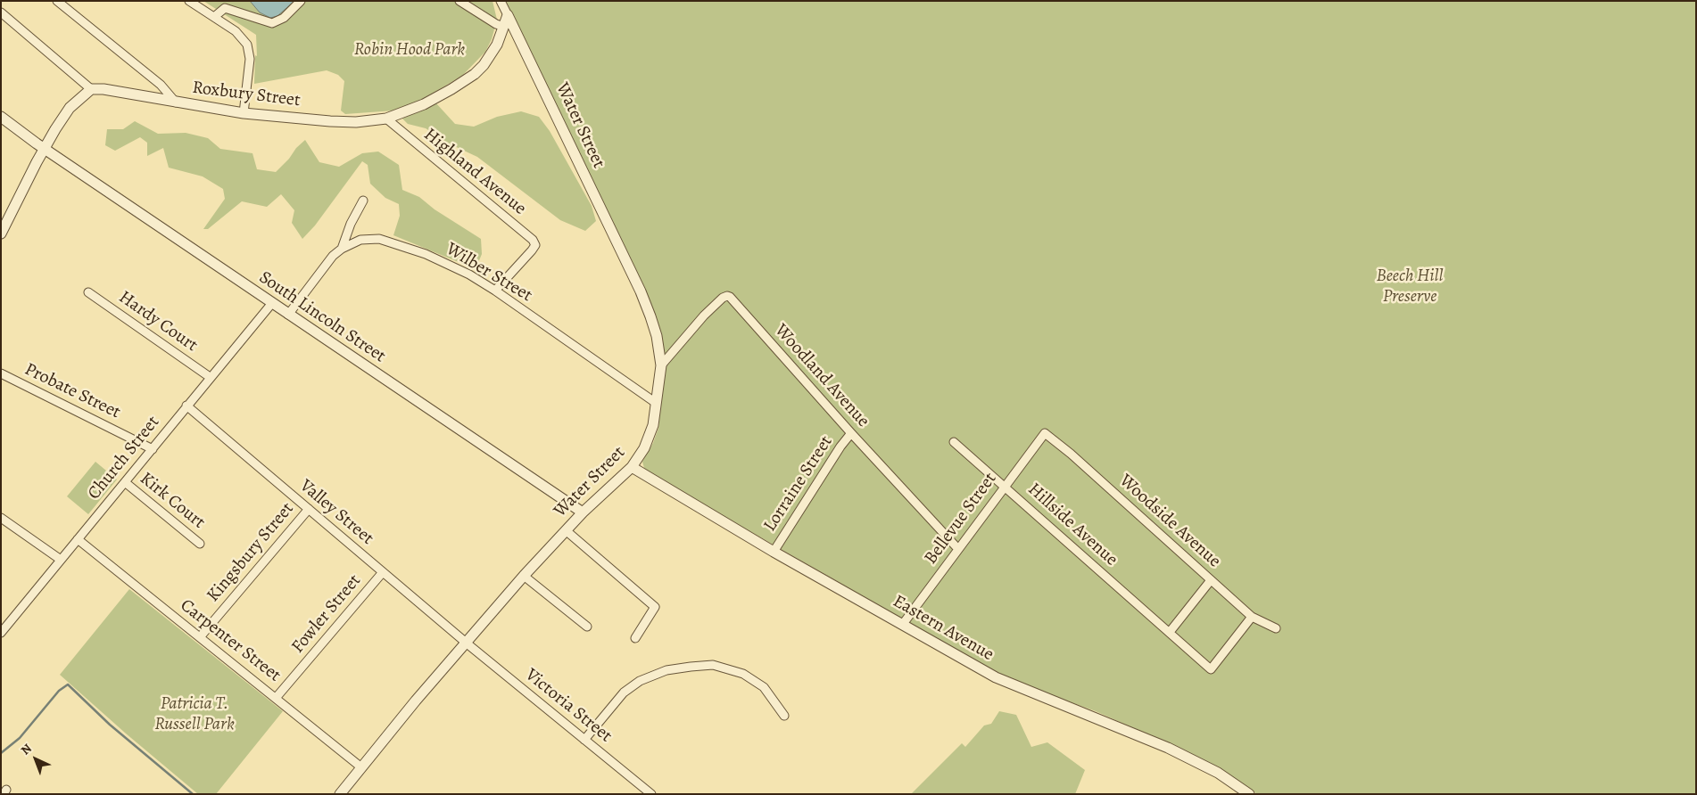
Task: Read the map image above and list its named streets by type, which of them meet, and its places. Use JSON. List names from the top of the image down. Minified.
{"streets":{"street":["Roxbury Street","Water Street","Highland Avenue","Wilber Street","South Lincoln Street","Hardy Court","Woodland Avenue","Probate Street","Church Street","Lorraine Street","Kirk Court","Valley Street","Bellevue Street","Woodside Avenue","Hillside Avenue","Kingsbury Street","Fowler Street","Eastern Avenue","Carpenter Street","Victoria Street"]},"crossings":[["Roxbury Street","Water Street"],["Roxbury Street","Highland Avenue"],["Water Street","Wilber Street"],["Water Street","South Lincoln Street"],["Water Street","Woodland Avenue"],["Water Street","Valley Street"],["Water Street","Eastern Avenue"],["Water Street","Carpenter Street"],["Water Street","Victoria Street"],["Highland Avenue","Wilber Street"],["Wilber Street","South Lincoln Street"],["South Lincoln Street","Church Street"],["Hardy Court","Church Street"],["Woodland Avenue","Lorraine Street"],["Woodland Avenue","Bellevue Street"],["Probate Street","Church Street"],["Church Street","Kirk Court"],["Church Street","Valley Street"],["Church Street","Carpenter Street"],["Lorraine Street","Eastern Avenue"],["Valley Street","Kingsbury Street"],["Valley Street","Fowler Street"],["Valley Street","Victoria Street"],["Bellevue Street","Woodside Avenue"],["Bellevue Street","Hillside Avenue"],["Bellevue Street","Eastern Avenue"],["Woodside Avenue","Hillside Avenue"],["Kingsbury Street","Carpenter Street"],["Fowler Street","Carpenter Street"]],"parks":["Robin Hood Park","Beech Hill Preserve","Patricia T. Russell Park"],"north":"top left"}
